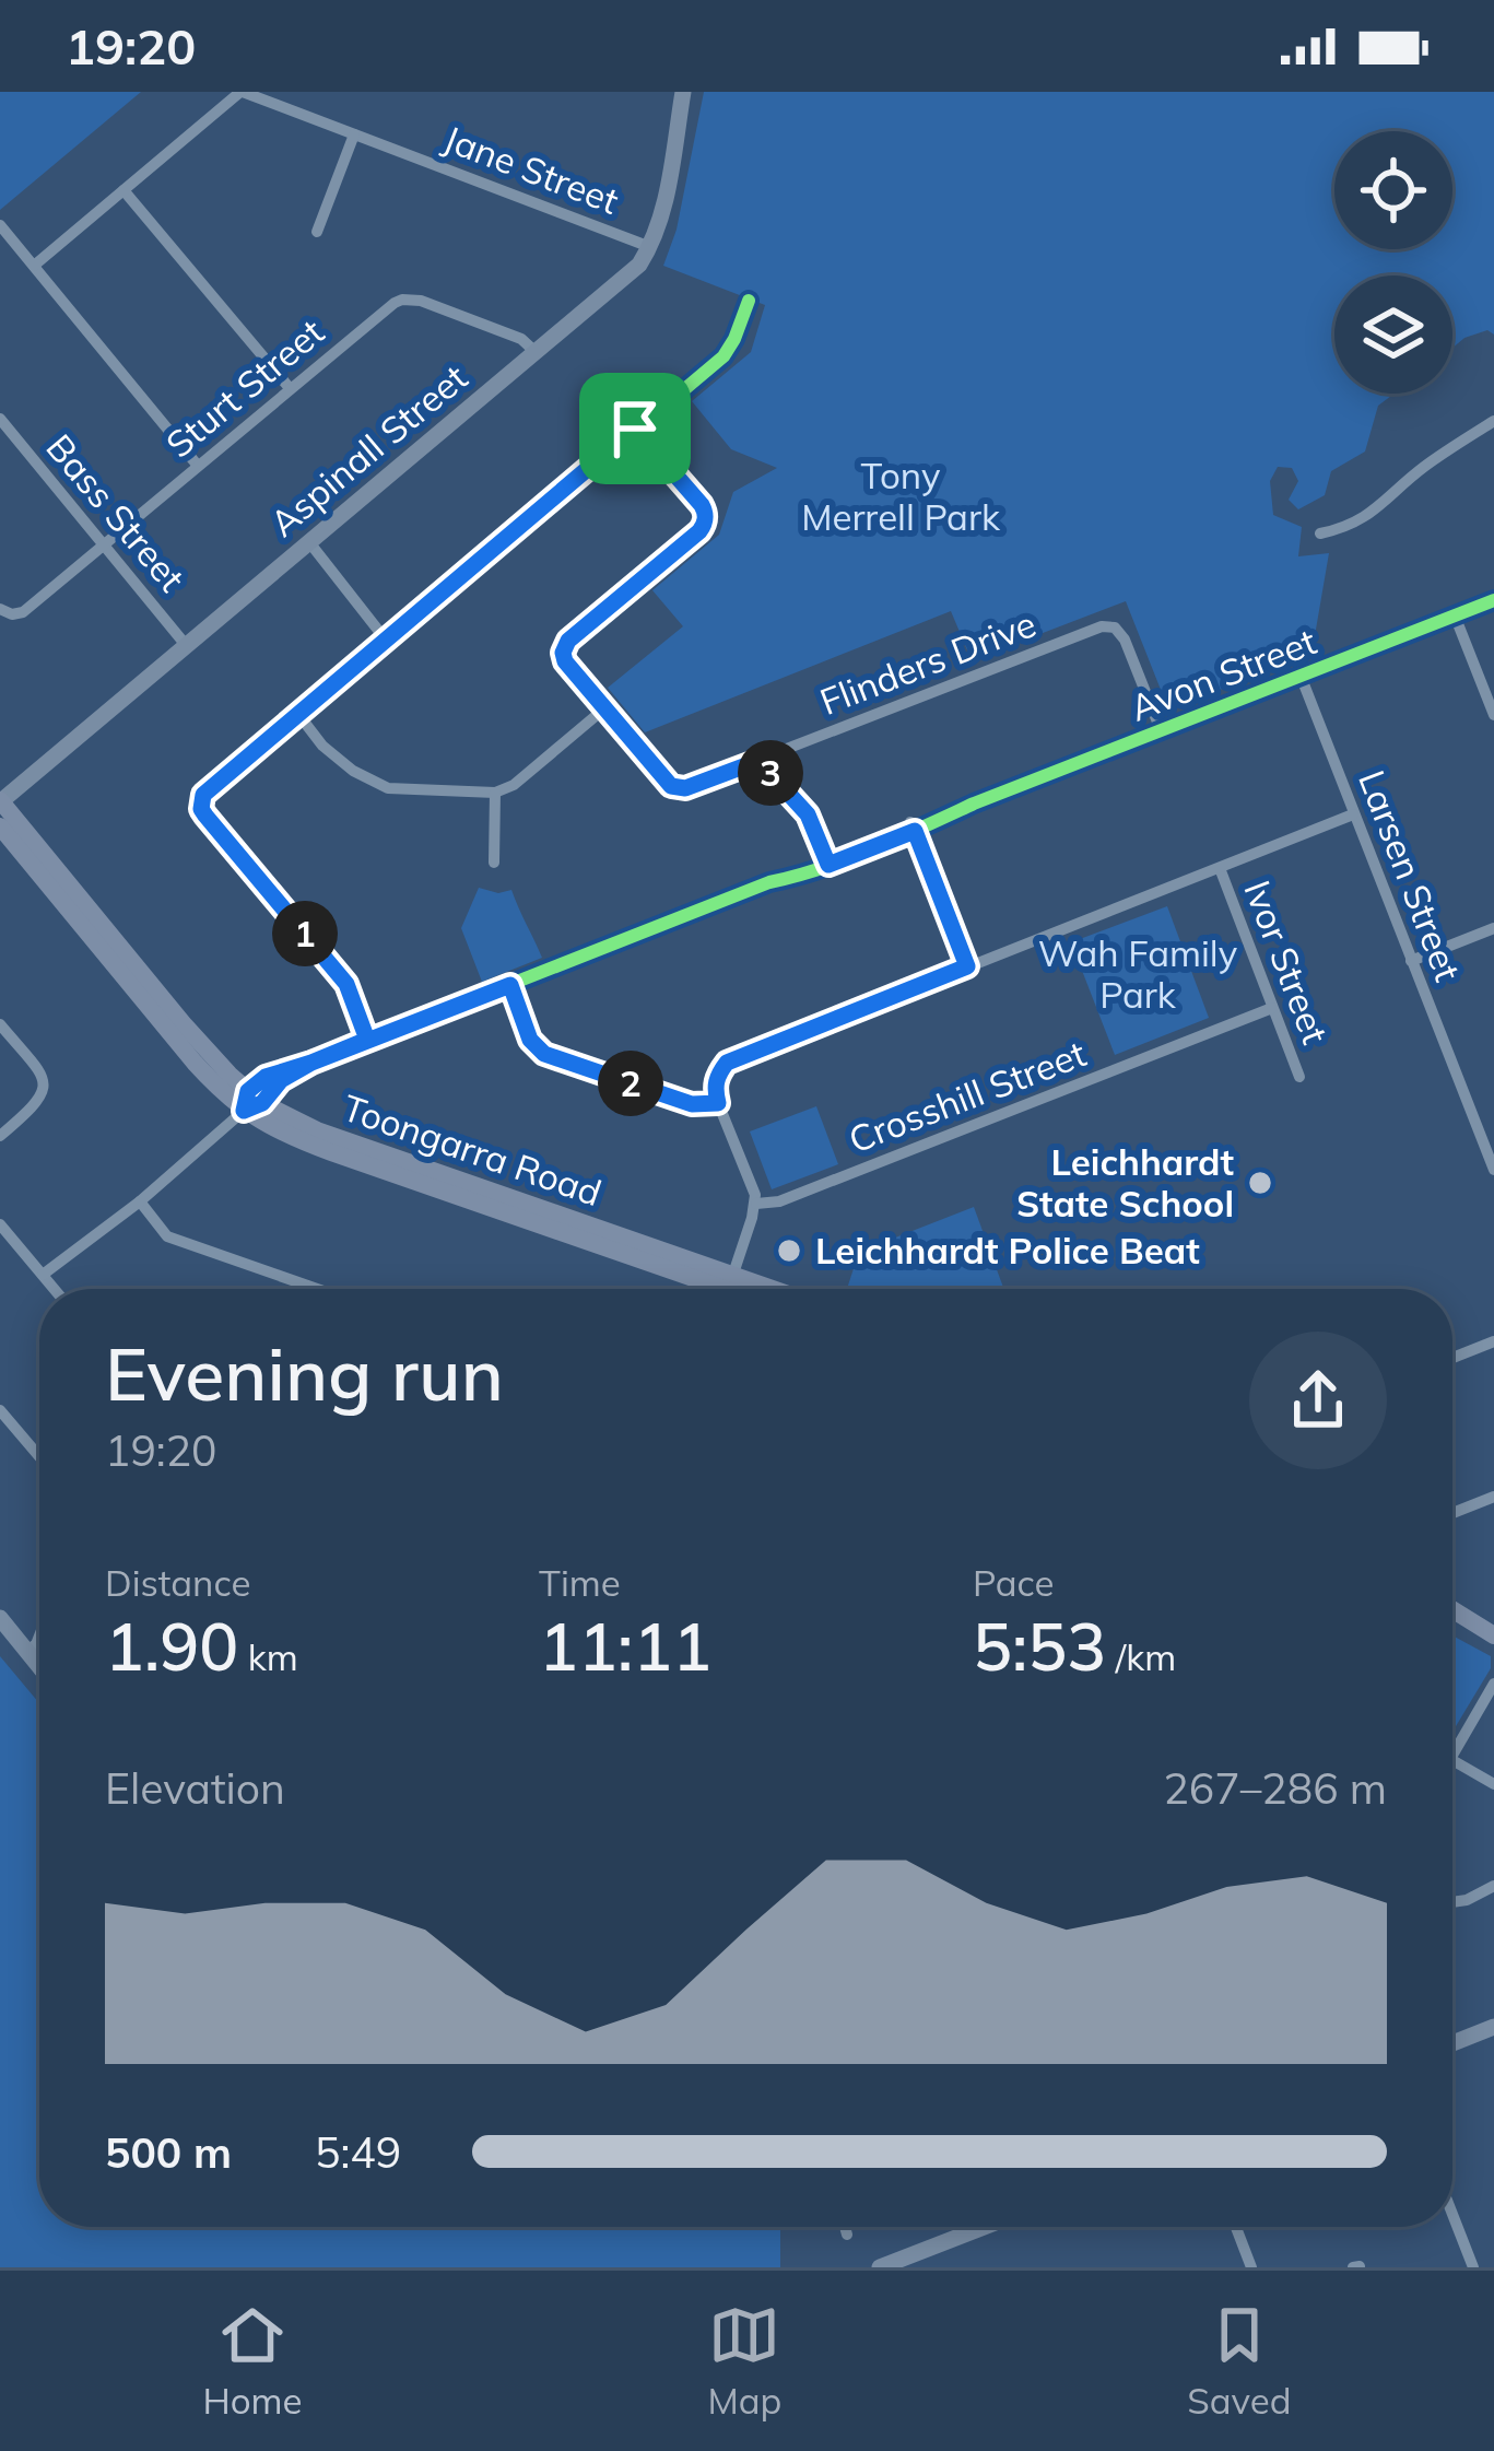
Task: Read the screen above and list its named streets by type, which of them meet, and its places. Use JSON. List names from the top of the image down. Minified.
{"streets":{"main road":["Toongarra Road"],"street":["Jane Street","Sturt Street","Aspinall Street","Bass Street","Flinders Drive","Avon Street","Larsen Street","Ivor Street","Crosshill Street"]},"crossings":[["Jane Street","Aspinall Street"],["Sturt Street","Aspinall Street"],["Sturt Street","Bass Street"],["Aspinall Street","Bass Street"],["Aspinall Street","Toongarra Road"],["Flinders Drive","Avon Street"],["Avon Street","Larsen Street"],["Avon Street","Toongarra Road"],["Ivor Street","Crosshill Street"]],"parks":["Tony Merrell Park","Wah Family Park"],"places":["Leichhardt State School","Leichhardt Police Beat"],"page":{"status":"19:20","pins":["3","1","2"],"heading":["Evening run","19:20"],"stats":[["Distance","1.90 km"],["Time","11:11"],["Pace","5:53 /km"]],"chart":["Elevation","267–286 m"],"list":[{"name":"500 m","note":"5:49"}],"tabs":["Home","Map","Saved"]}}
